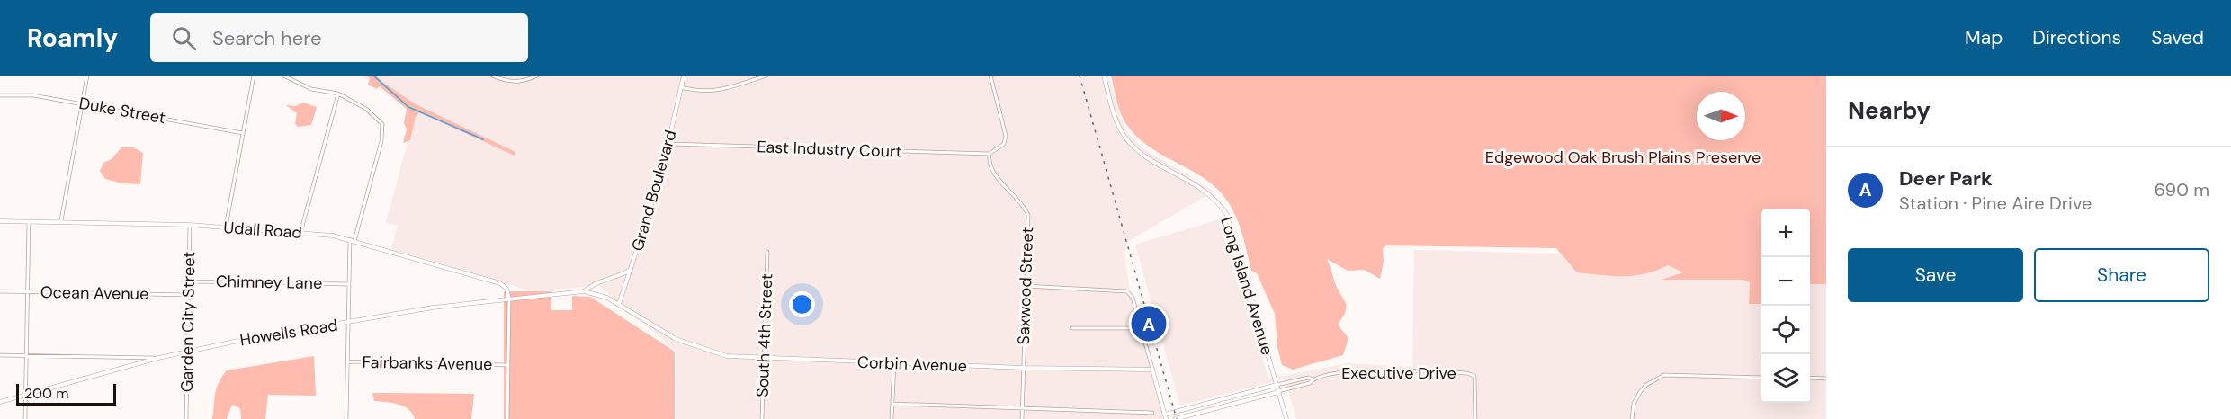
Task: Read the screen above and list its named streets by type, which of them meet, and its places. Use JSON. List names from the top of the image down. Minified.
{"streets":{"street":["Duke Street","East Industry Court","Grand Boulevard","Udall Road","Chimney Lane","Saxwood Street","Long Island Avenue","Ocean Avenue","Garden City Street","Howells Road","South 4th Street","Fairbanks Avenue","Corbin Avenue","Executive Drive"]},"crossings":[["East Industry Court","Grand Boulevard"],["East Industry Court","Saxwood Street"],["Grand Boulevard","Corbin Avenue"],["Udall Road","Garden City Street"],["Udall Road","Howells Road"],["Chimney Lane","Garden City Street"],["Saxwood Street","Corbin Avenue"],["Long Island Avenue","Executive Drive"],["Ocean Avenue","Garden City Street"],["Garden City Street","Howells Road"],["Howells Road","Corbin Avenue"],["South 4th Street","Corbin Avenue"]],"parks":["Edgewood Oak Brush Plains Preserve"],"scale_bar":"200 m","north":"right","page":{"header":"Roamly","search":"Search here","nav":["Map","Directions","Saved"],"heading":"Nearby","list":[{"mark":"A","name":"Deer Park","note":"Station · Pine Aire Drive","value":"690 m"}],"map_buttons":["+","−"],"buttons":["Save","Share"],"pins":"A","scale":"200 m"}}
